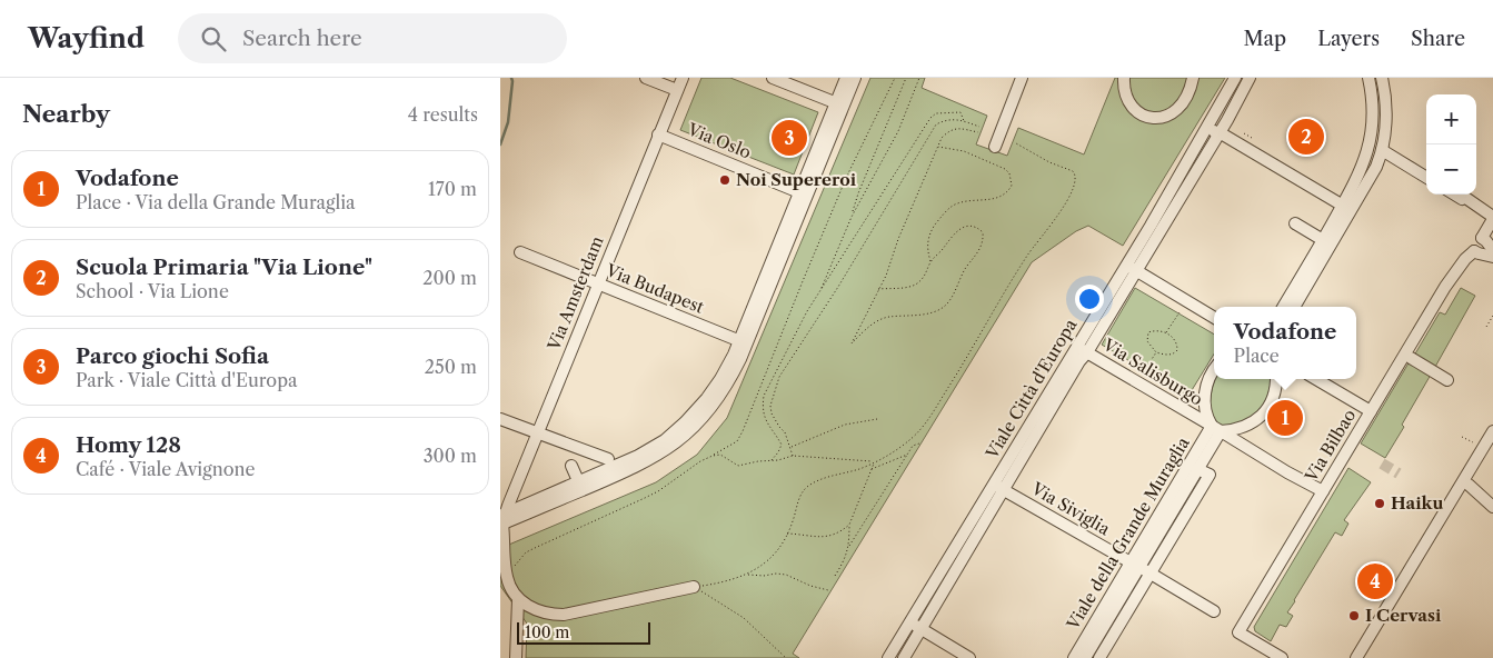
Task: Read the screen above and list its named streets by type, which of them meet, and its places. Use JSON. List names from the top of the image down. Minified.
{"streets":{"street":["Via Oslo","Via Budapest","Via Amsterdam","Via Salisburgo","Viale Città d'Europa","Via Bilbao","Via Siviglia","Viale della Grande Muraglia"]},"crossings":[["Via Oslo","Via Amsterdam"],["Via Budapest","Via Amsterdam"],["Via Salisburgo","Viale Città d'Europa"],["Via Salisburgo","Via Bilbao"],["Via Salisburgo","Viale della Grande Muraglia"],["Viale Città d'Europa","Via Siviglia"],["Via Siviglia","Viale della Grande Muraglia"]],"places":["Noi Supereroi","Haiku","I Cervasi"],"scale_bar":"100 m","page":{"header":"Wayfind","search":"Search here","nav":["Map","Layers","Share"],"heading":["Nearby","4 results"],"map_buttons":["+","−"],"pins":["2","3","1","4"],"list":[{"mark":"1","name":"Vodafone","note":"Place · Via della Grande Muraglia","value":"170 m"},{"mark":"2","name":"Scuola Primaria \"Via Lione\"","note":"School · Via Lione","value":"200 m"},{"mark":"3","name":"Parco giochi Sofia","note":"Park · Viale Città d'Europa","value":"250 m"},{"mark":"4","name":"Homy 128","note":"Café · Viale Avignone","value":"300 m"}],"popup":["Vodafone","Place"],"scale":"100 m"}}
